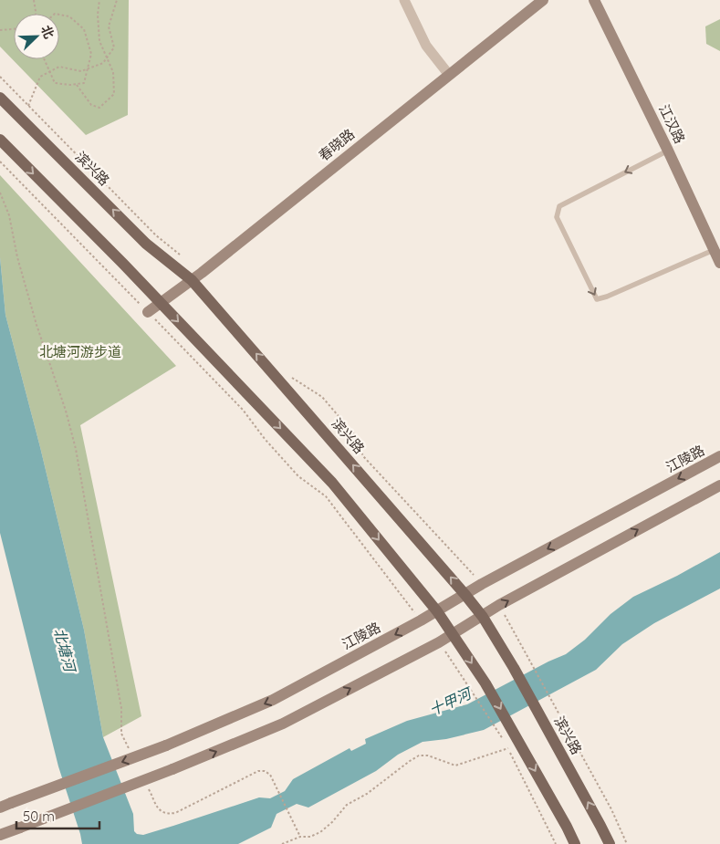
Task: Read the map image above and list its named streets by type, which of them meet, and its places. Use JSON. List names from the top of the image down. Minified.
{"streets":{"main road":["江汉路","春晓路","滨兴路","江陵路"]},"crossings":[["春晓路","滨兴路"],["滨兴路","江陵路"]],"water":["北塘河","十甲河"],"parks":["北塘河游步道"],"scale_bar":"50 m","north":"top right"}
